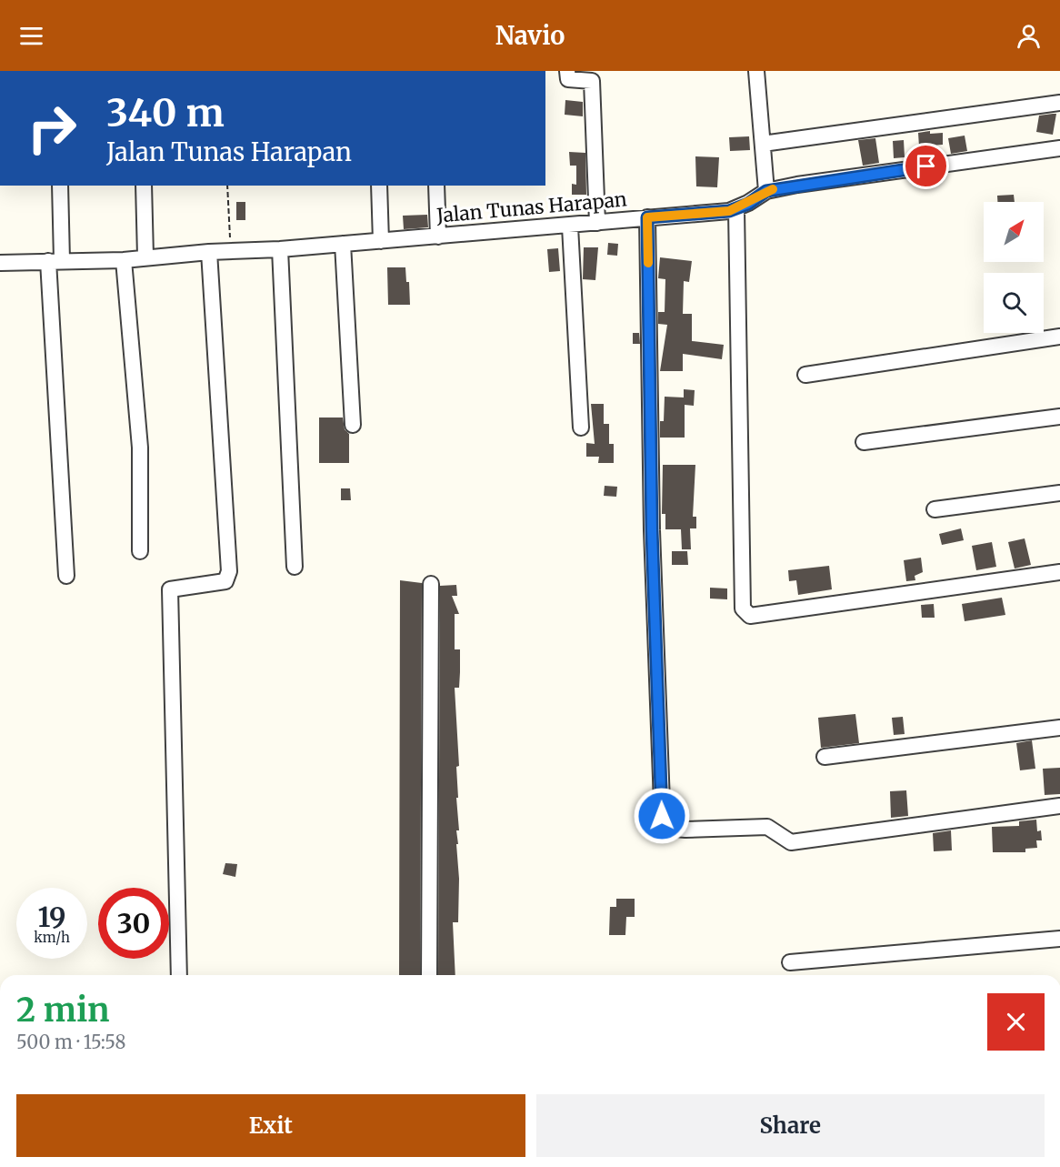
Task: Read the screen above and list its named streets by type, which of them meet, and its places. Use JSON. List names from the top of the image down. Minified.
{"streets":{"street":["Jalan Tunas Harapan"]},"north":"top right","page":{"header":"Navio","turn":["340 m","Jalan Tunas Harapan"],"speed":"19 km/h","limit":"30","heading":["2 min","500 m · 15:58"],"buttons":["Exit","Share"]}}
